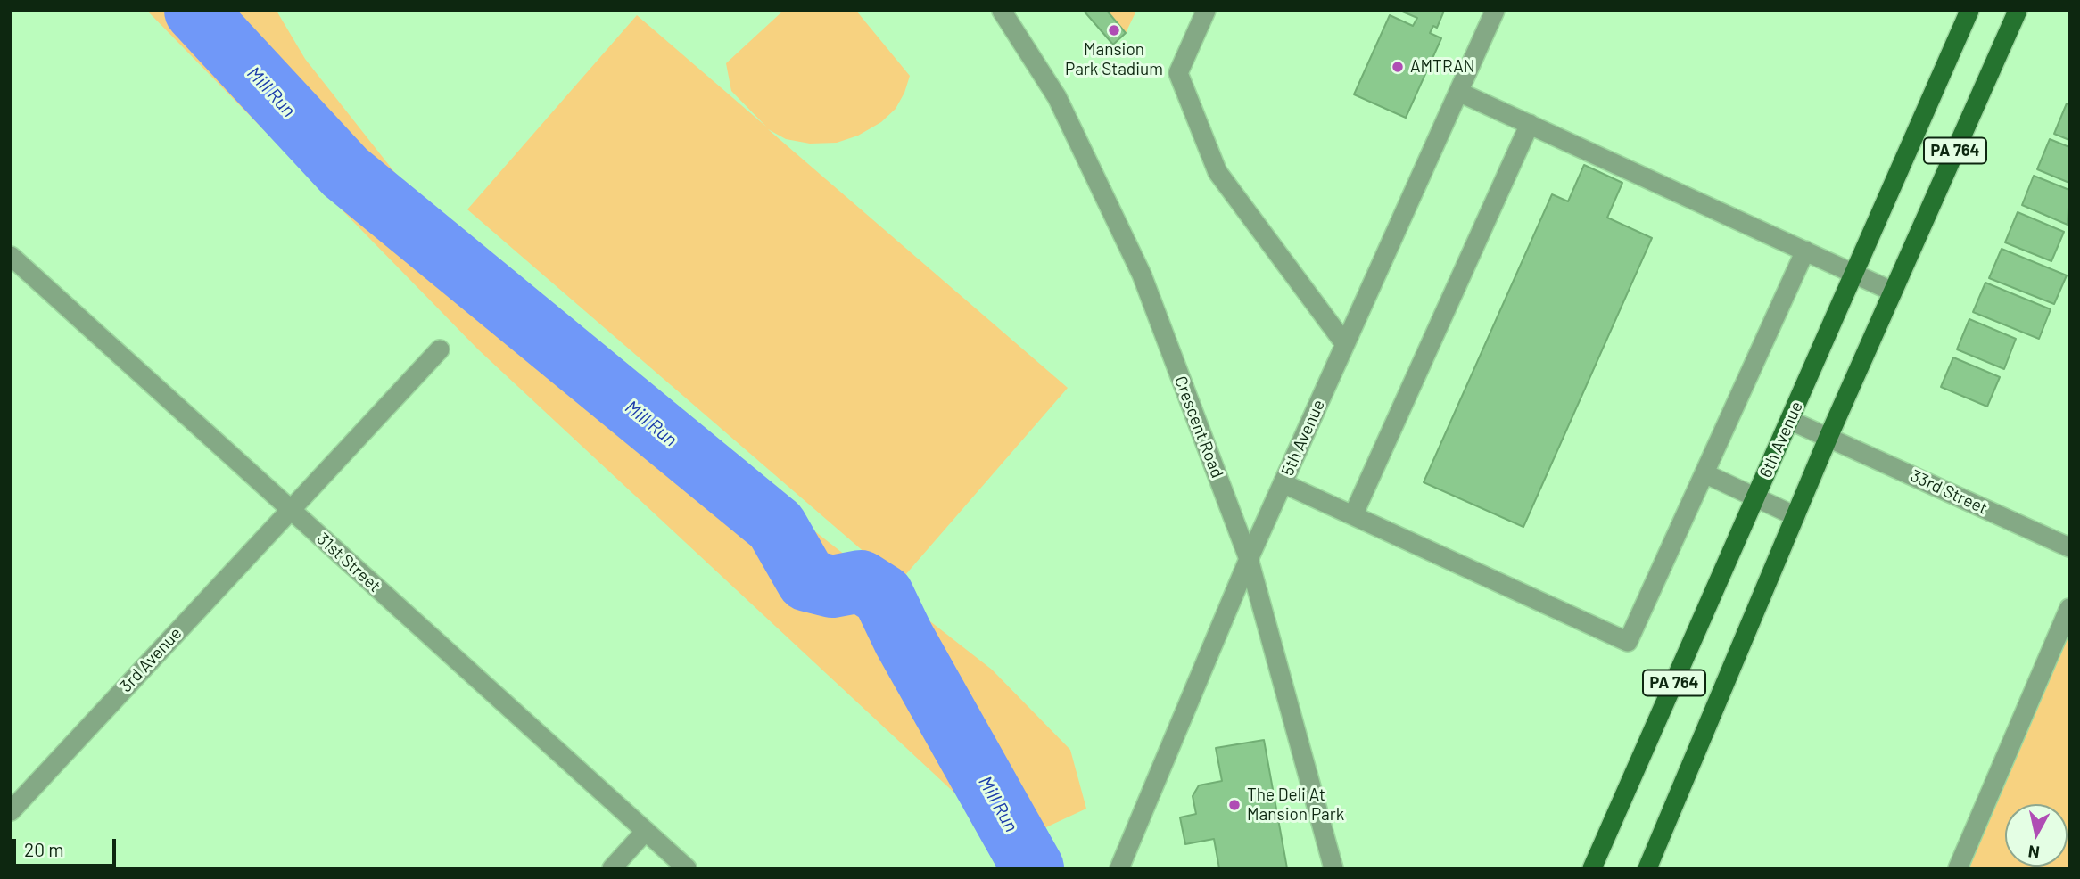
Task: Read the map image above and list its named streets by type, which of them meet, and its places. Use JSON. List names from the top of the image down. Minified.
{"streets":{"main road":["PA 764","6th Avenue"],"street":["Crescent Road","5th Avenue","33rd Street","31st Street","3rd Avenue"]},"crossings":[["PA 764","33rd Street"],["Crescent Road","5th Avenue"],["6th Avenue","33rd Street"],["31st Street","3rd Avenue"]],"water":["Mill Run"],"places":["Mansion Park Stadium","AMTRAN","The Deli At Mansion Park"],"scale_bar":"20 m","north":"bottom"}
